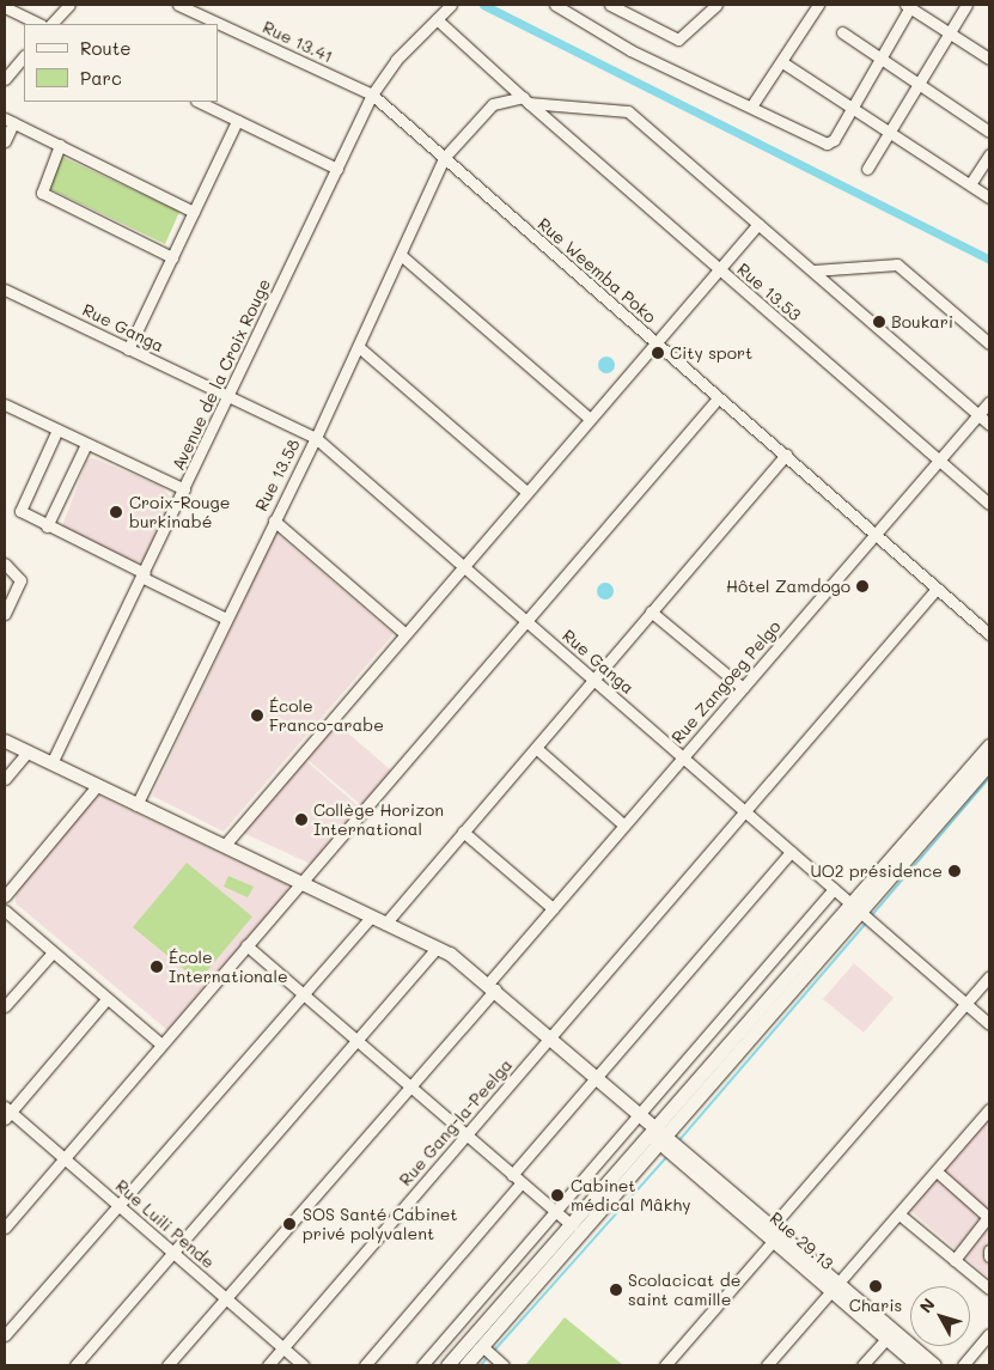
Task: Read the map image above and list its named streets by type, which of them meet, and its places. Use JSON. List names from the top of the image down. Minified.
{"streets":{"main road":["Rue 29.13"],"street":["Rue 13.41","Rue Weemba Poko","Rue 13.53","Rue Ganga","Avenue de la Croix Rouge","Rue 13.58","Rue Zangoeg Pelgo","Rue Gang-la-Peelga","Rue Luili Pende"]},"crossings":[["Rue 13.41","Rue Weemba Poko"],["Rue 13.41","Avenue de la Croix Rouge"],["Rue Weemba Poko","Avenue de la Croix Rouge"],["Rue Weemba Poko","Rue 13.58"],["Rue Weemba Poko","Rue Zangoeg Pelgo"],["Rue Weemba Poko","Rue Gang-la-Peelga"],["Rue 13.53","Avenue de la Croix Rouge"],["Rue 13.53","Rue Zangoeg Pelgo"],["Rue Ganga","Avenue de la Croix Rouge"],["Rue Ganga","Rue 13.58"],["Rue Ganga","Rue Zangoeg Pelgo"],["Rue Ganga","Rue Gang-la-Peelga"],["Rue Zangoeg Pelgo","Rue Luili Pende"],["Rue Gang-la-Peelga","Rue Luili Pende"]],"places":["Boukari","City sport","Croix-Rouge burkinabé","Hôtel Zamdogo","École Franco-arabe","Collège Horizon International","UO2 présidence","École Internationale","Cabinet médical Mâkhy","SOS Santé Cabinet privé polyvalent","Charis","Scolacicat de saint camille"],"legend":["Route","Parc"],"north":"top left"}
